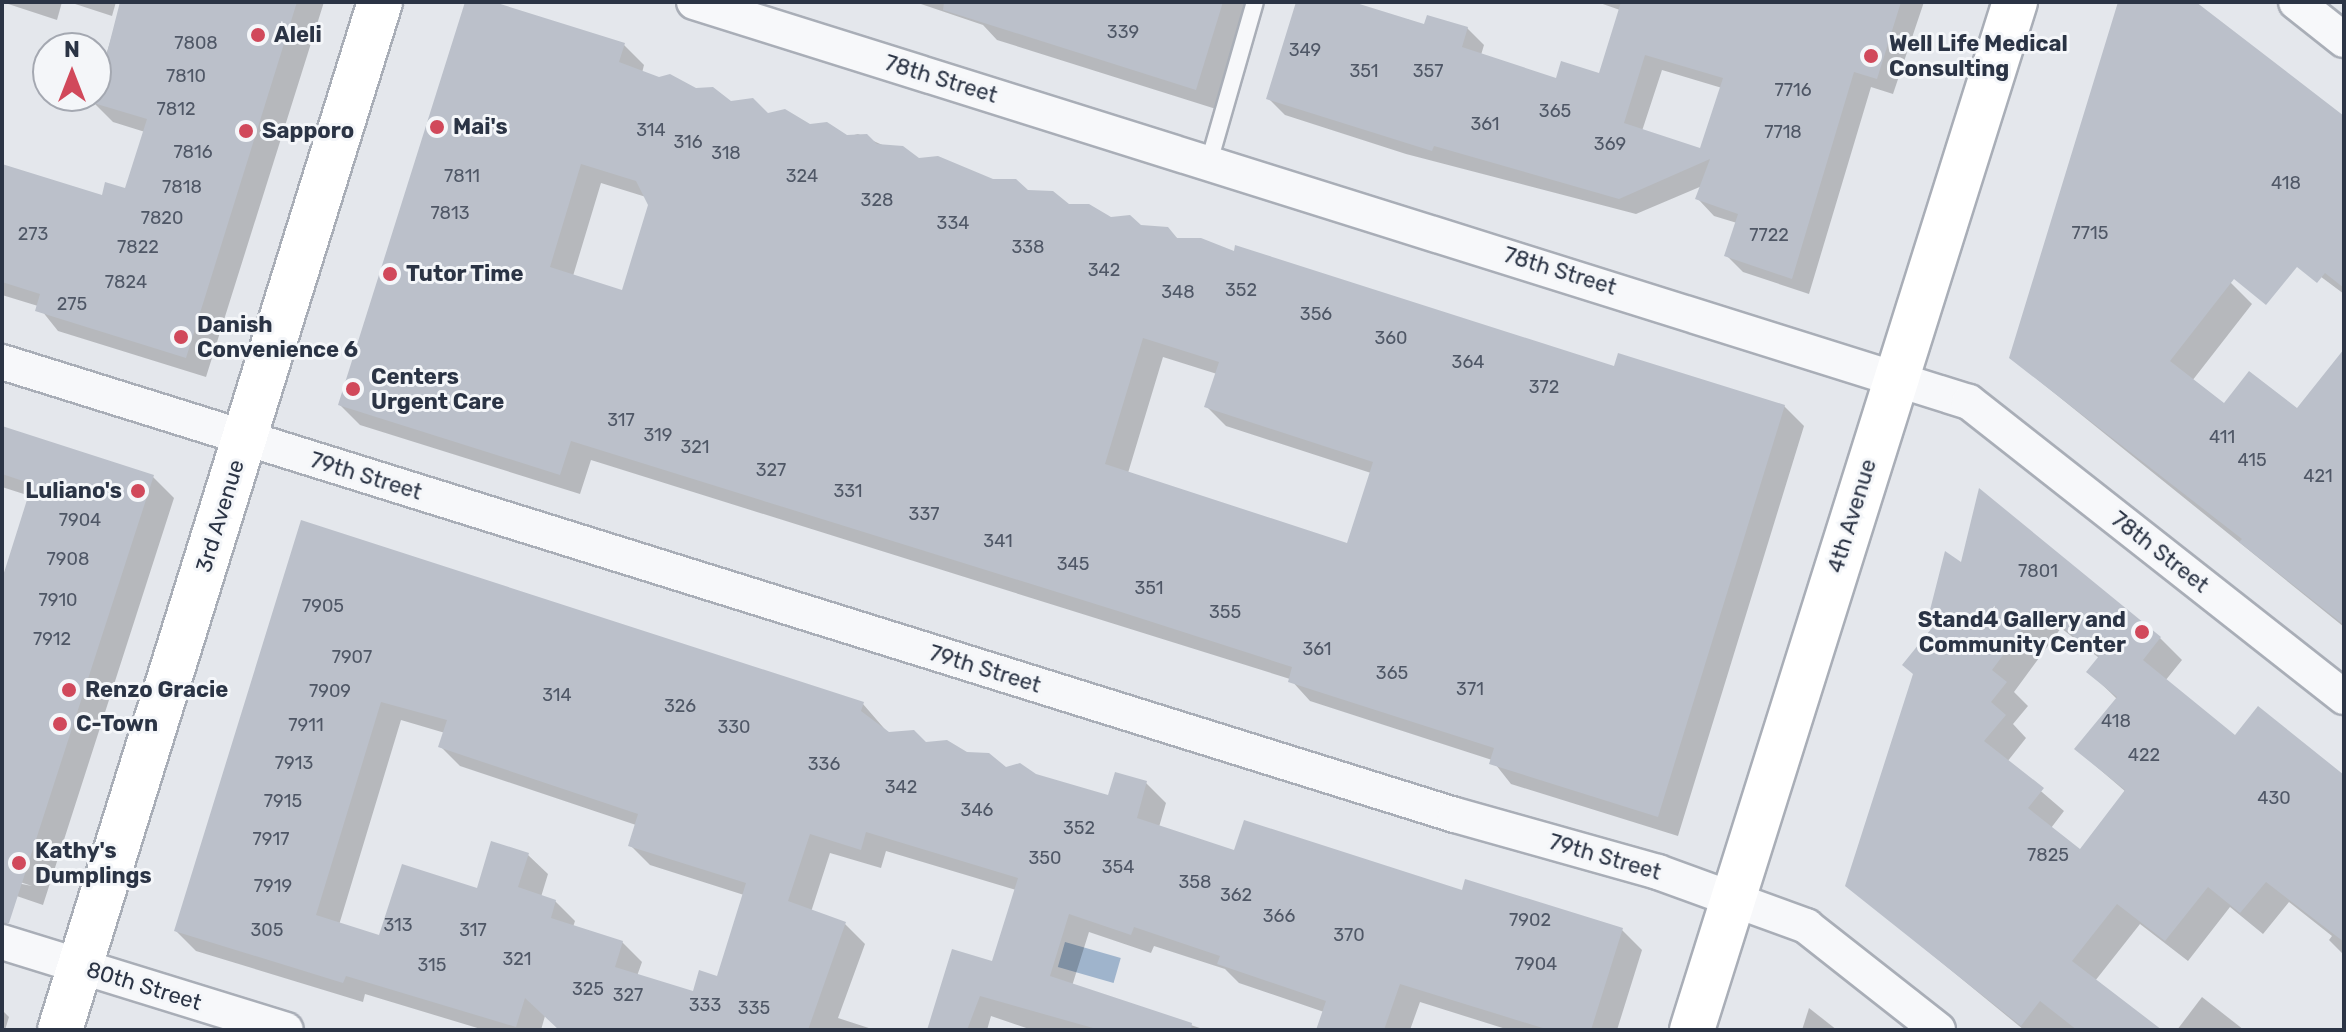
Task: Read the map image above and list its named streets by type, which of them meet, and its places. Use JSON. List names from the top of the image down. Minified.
{"streets":{"street":["78th Street","79th Street","3rd Avenue","4th Avenue","80th Street"]},"crossings":[["78th Street","4th Avenue"],["79th Street","3rd Avenue"],["79th Street","4th Avenue"],["3rd Avenue","80th Street"]],"places":["Aleli","Well Life Medical Consulting","Mai's","Sapporo","Tutor Time","Danish Convenience 6","Centers Urgent Care","Luliano's","Stand4 Gallery and Community Center","Renzo Gracie","C-Town","Kathy's Dumplings"],"house_numbers":["339","7808","349","351","357","7810","7716","7812","365","361","314","7718","316","369","7816","318","7811","324","418","7818","328","7813","7820","334","7715","273","7722","7822","338","342","7824","352","348","275","356","360","364","372","317","319","411","321","415","327","421","331","337","7904","341","7908","345","7801","351","7910","7905","355","7912","361","7907","365","371","7909","314","326","418","7911","330","422","7913","336","342","430","7915","346","352","7917","7825","350","354","358","7919","362","366","7902","313","305","317","370","321","7904","315","325","327","333","335"],"north":"top"}
